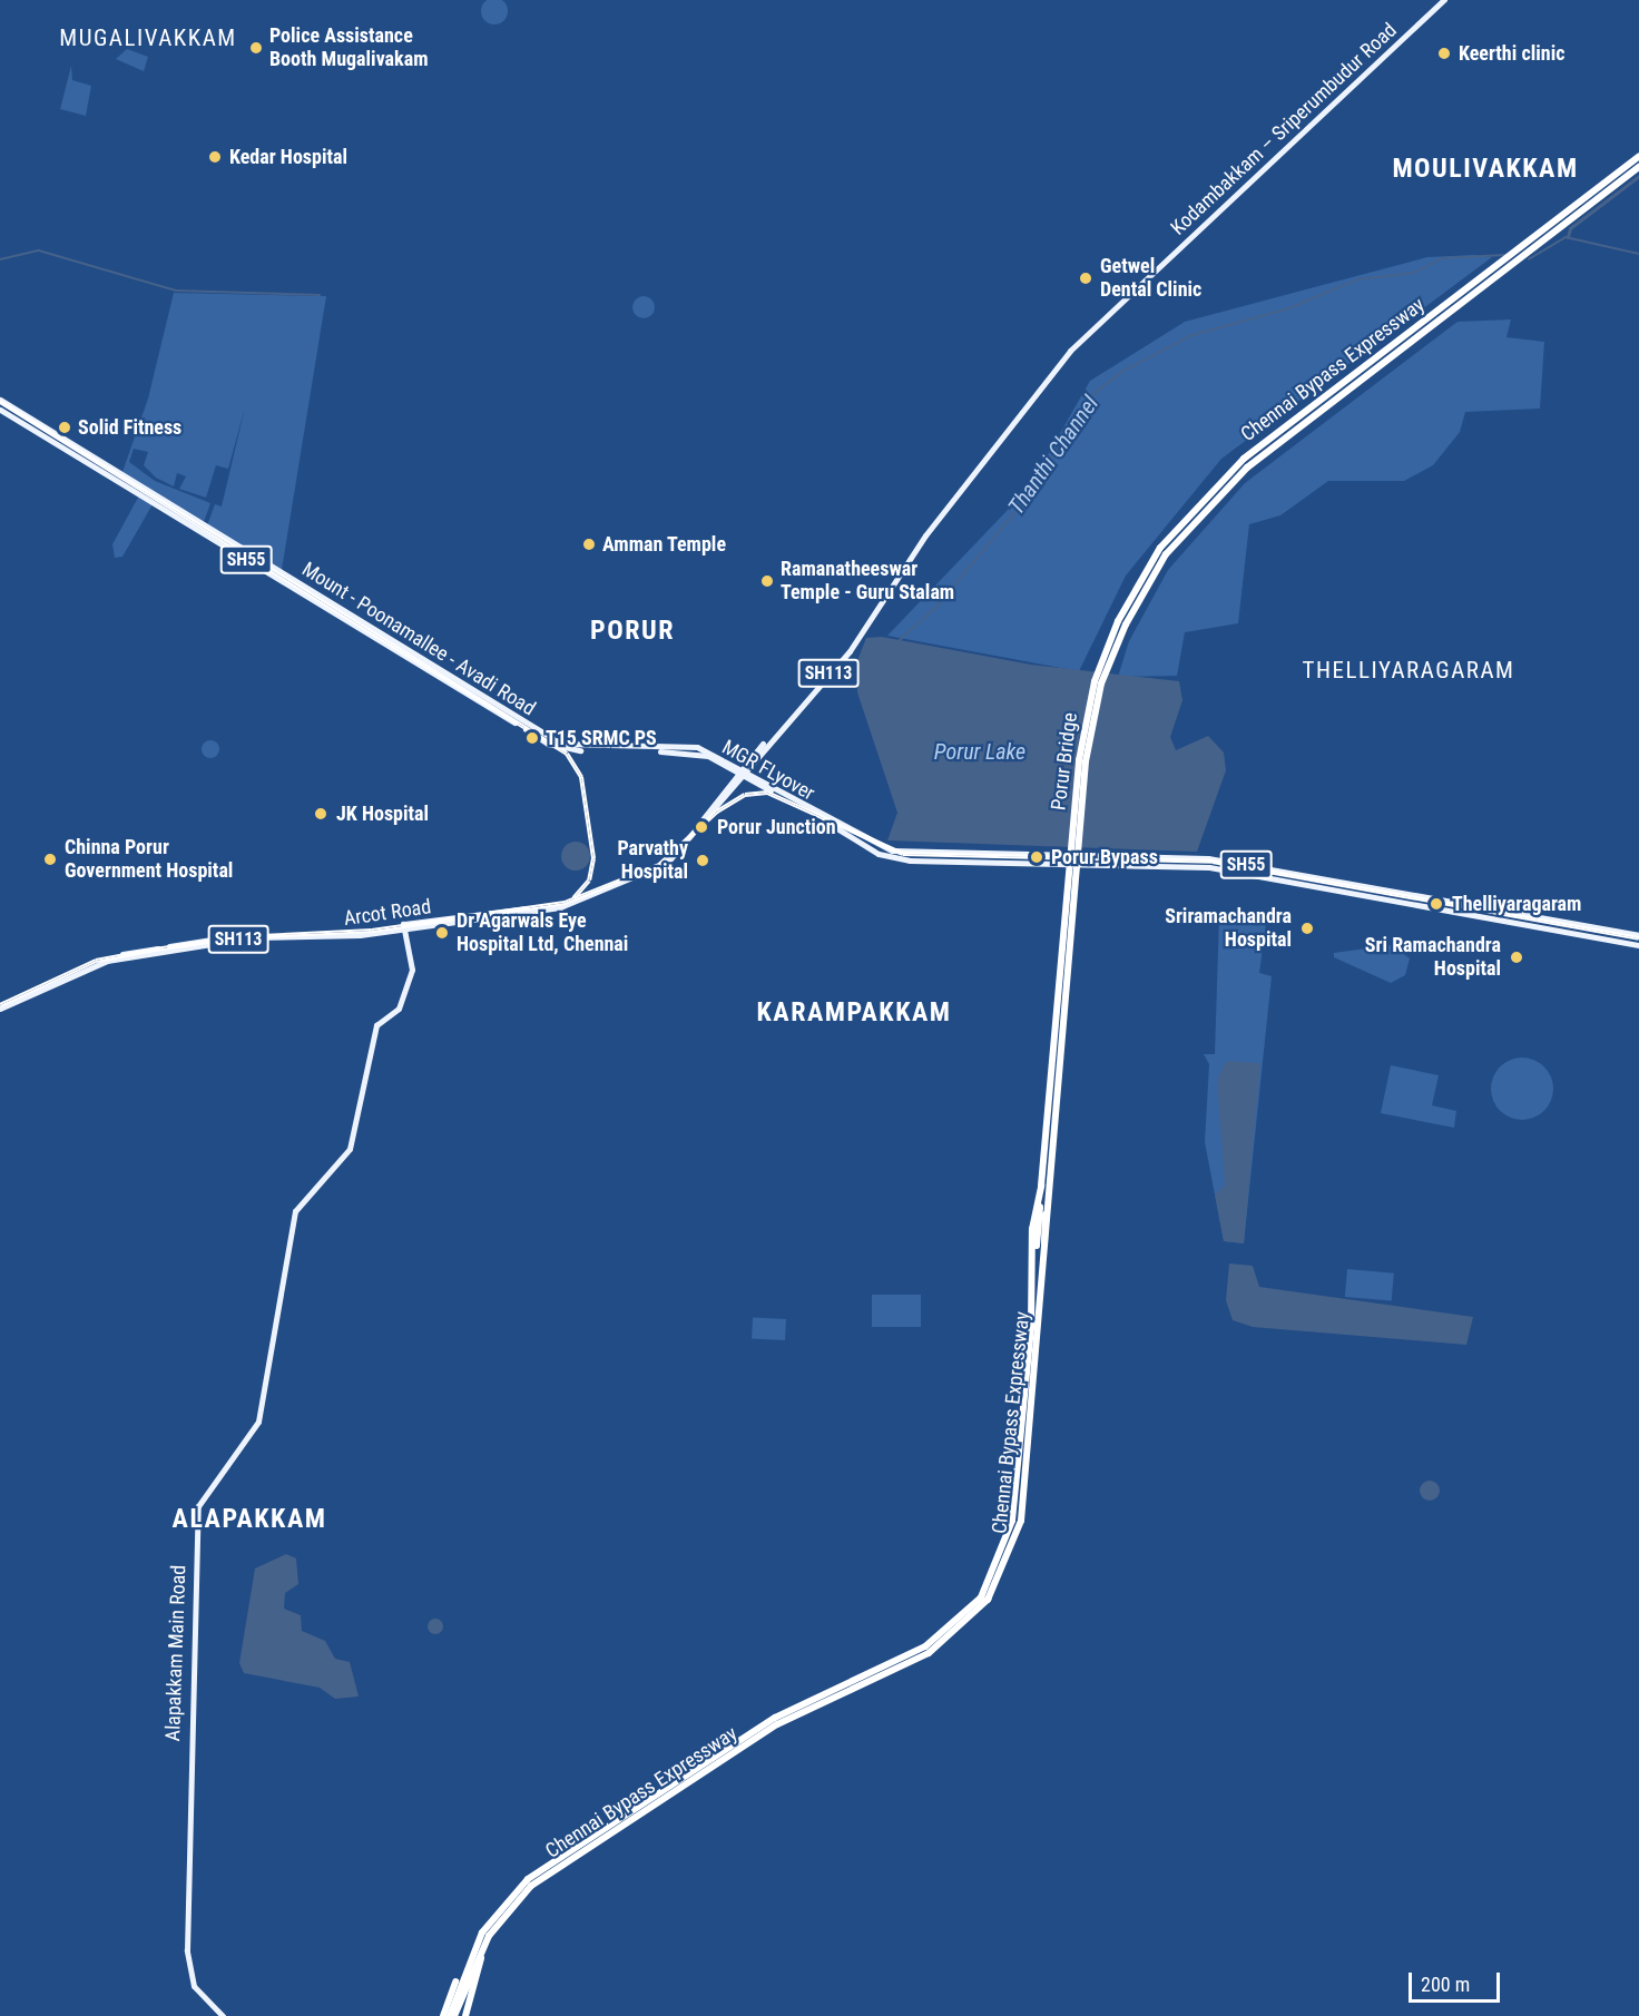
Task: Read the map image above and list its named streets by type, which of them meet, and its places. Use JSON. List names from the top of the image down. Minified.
{"streets":{"highway":["Chennai Bypass Expressway","Porur Bridge"],"main road":["Kodambakkam – Sriperumbudur Road","SH55","Mount - Poonamallee - Avadi Road","SH113","MGR FLyover","Arcot Road","Alapakkam Main Road"]},"crossings":[["Kodambakkam – Sriperumbudur Road","Arcot Road"],["Chennai Bypass Expressway","Porur Bridge"],["SH55","MGR FLyover"],["Mount - Poonamallee - Avadi Road","MGR FLyover"],["Arcot Road","Alapakkam Main Road"]],"districts":["MUGALIVAKKAM","MOULIVAKKAM","PORUR","THELLIYARAGARAM","KARAMPAKKAM","ALAPAKKAM"],"water":["Thanthi Channel","Porur Lake"],"places":["Police Assistance Booth Mugalivakam","Keerthi clinic","Kedar Hospital","Getwel Dental Clinic","Solid Fitness","Amman Temple","Ramanatheeswar Temple - Guru Stalam","T15 SRMC PS","JK Hospital","Porur Junction","Porur Bypass","Chinna Porur Government Hospital","Parvathy Hospital","Thelliyaragaram","Sriramachandra Hospital","Dr Agarwals Eye Hospital Ltd, Chennai","Sri Ramachandra Hospital"],"scale_bar":"200 m"}
